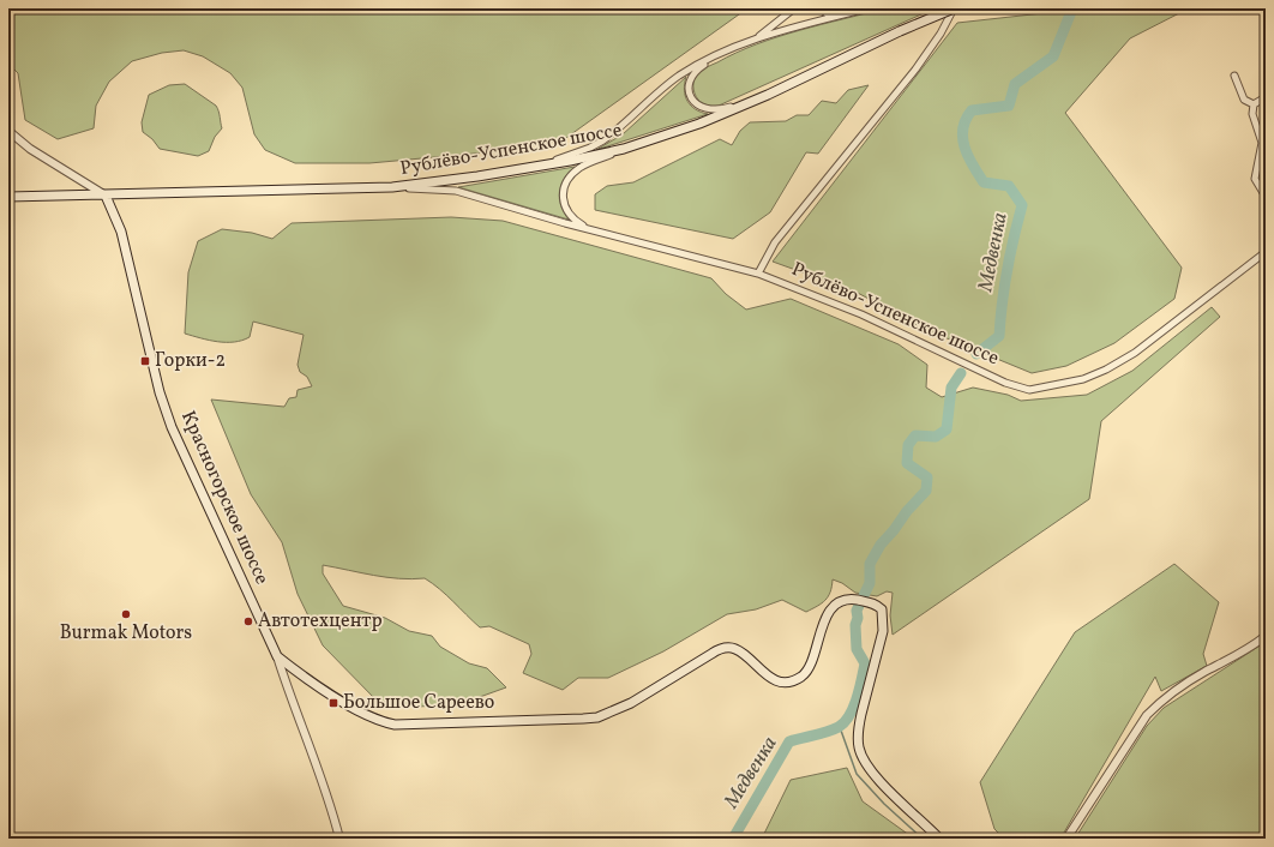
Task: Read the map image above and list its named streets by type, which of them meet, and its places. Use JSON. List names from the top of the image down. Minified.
{"streets":{"main road":["Рублёво-Успенское шоссе","Красногорское шоссе"]},"crossings":[["Рублёво-Успенское шоссе","Красногорское шоссе"]],"water":["Медвенка"],"places":{"transit":["Горки-2","Большое Сареево"],"other":["Burmak Motors","Автотехцентр"]}}
